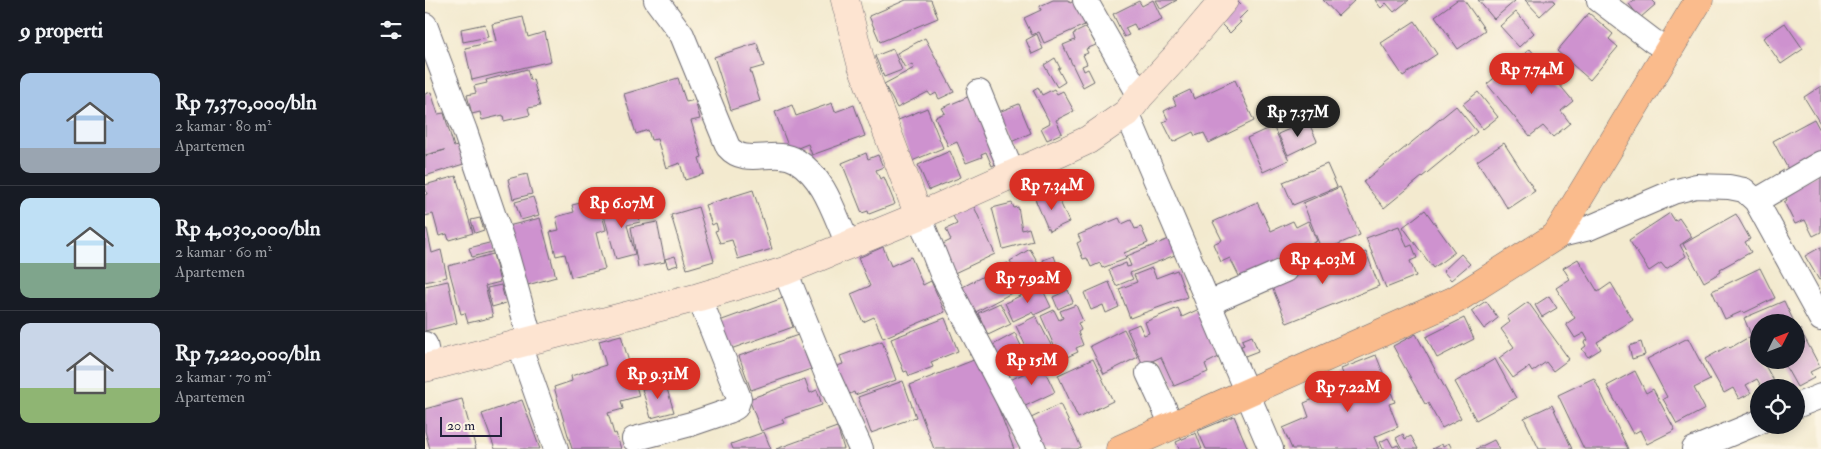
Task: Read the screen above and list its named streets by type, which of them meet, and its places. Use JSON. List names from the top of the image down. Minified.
{"scale_bar":"20 m","north":"top right","page":{"heading":"9 properti","price":["Rp 7.74M","Rp 7.37M","Rp 7.34M","Rp 6.07M","Rp 4.03M","Rp 7.92M","Rp 15M","Rp 9.31M","Rp 7.22M"],"list":[{"name":"Rp 7,370,000/bln","note":"2 kamar · 80 m² · Apartemen"},{"name":"Rp 4,030,000/bln","note":"2 kamar · 60 m² · Apartemen"},{"name":"Rp 7,220,000/bln","note":"2 kamar · 70 m² · Apartemen"}],"scale":"20 m"}}
